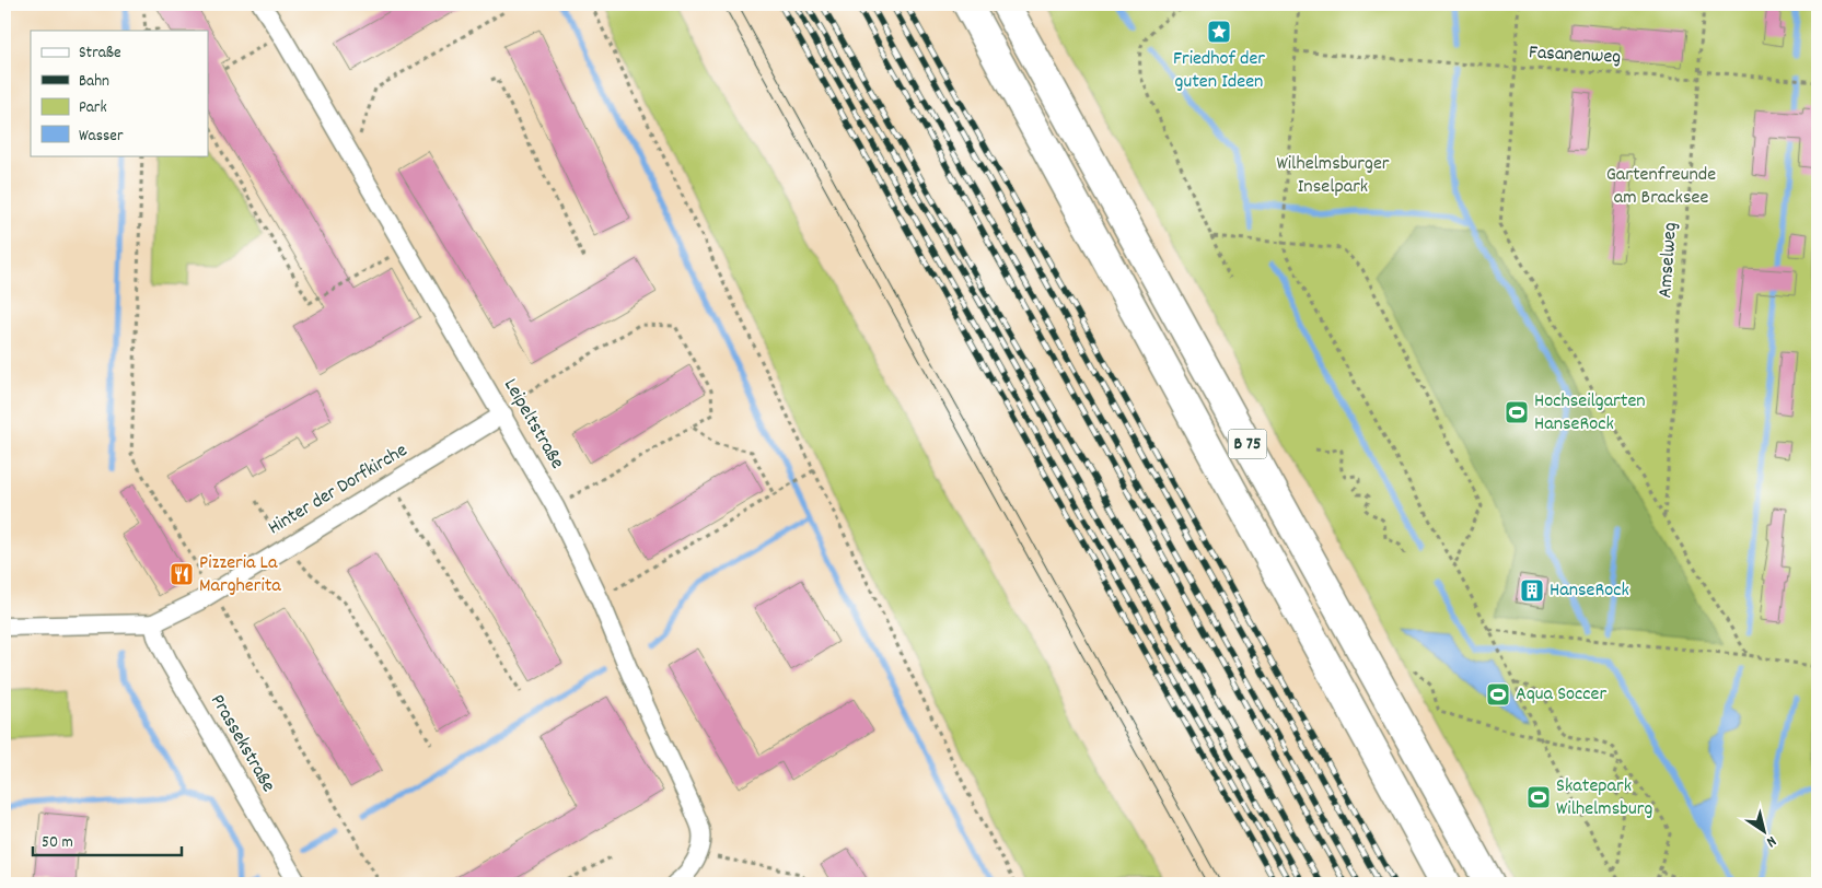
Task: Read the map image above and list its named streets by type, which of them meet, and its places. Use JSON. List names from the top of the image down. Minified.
{"streets":{"highway":["B 75"],"street":["Leipeltstraße","Hinter der Dorfkirche","Prassekstraße"],"path":["Fasanenweg","Amselweg"]},"crossings":[["Fasanenweg","Amselweg"],["Leipeltstraße","Hinter der Dorfkirche"],["Hinter der Dorfkirche","Prassekstraße"]],"parks":["Wilhelmsburger Inselpark","Gartenfreunde am Bracksee"],"places":{"place":["Friedhof der guten Ideen"],"sports":["Hochseilgarten HanseRock","Aqua Soccer","Skatepark Wilhelmsburg"],"restaurant":["Pizzeria La Margherita"],"building":["HanseRock"]},"legend":["Straße","Bahn","Park","Wasser"],"scale_bar":"50 m","north":"bottom right"}
